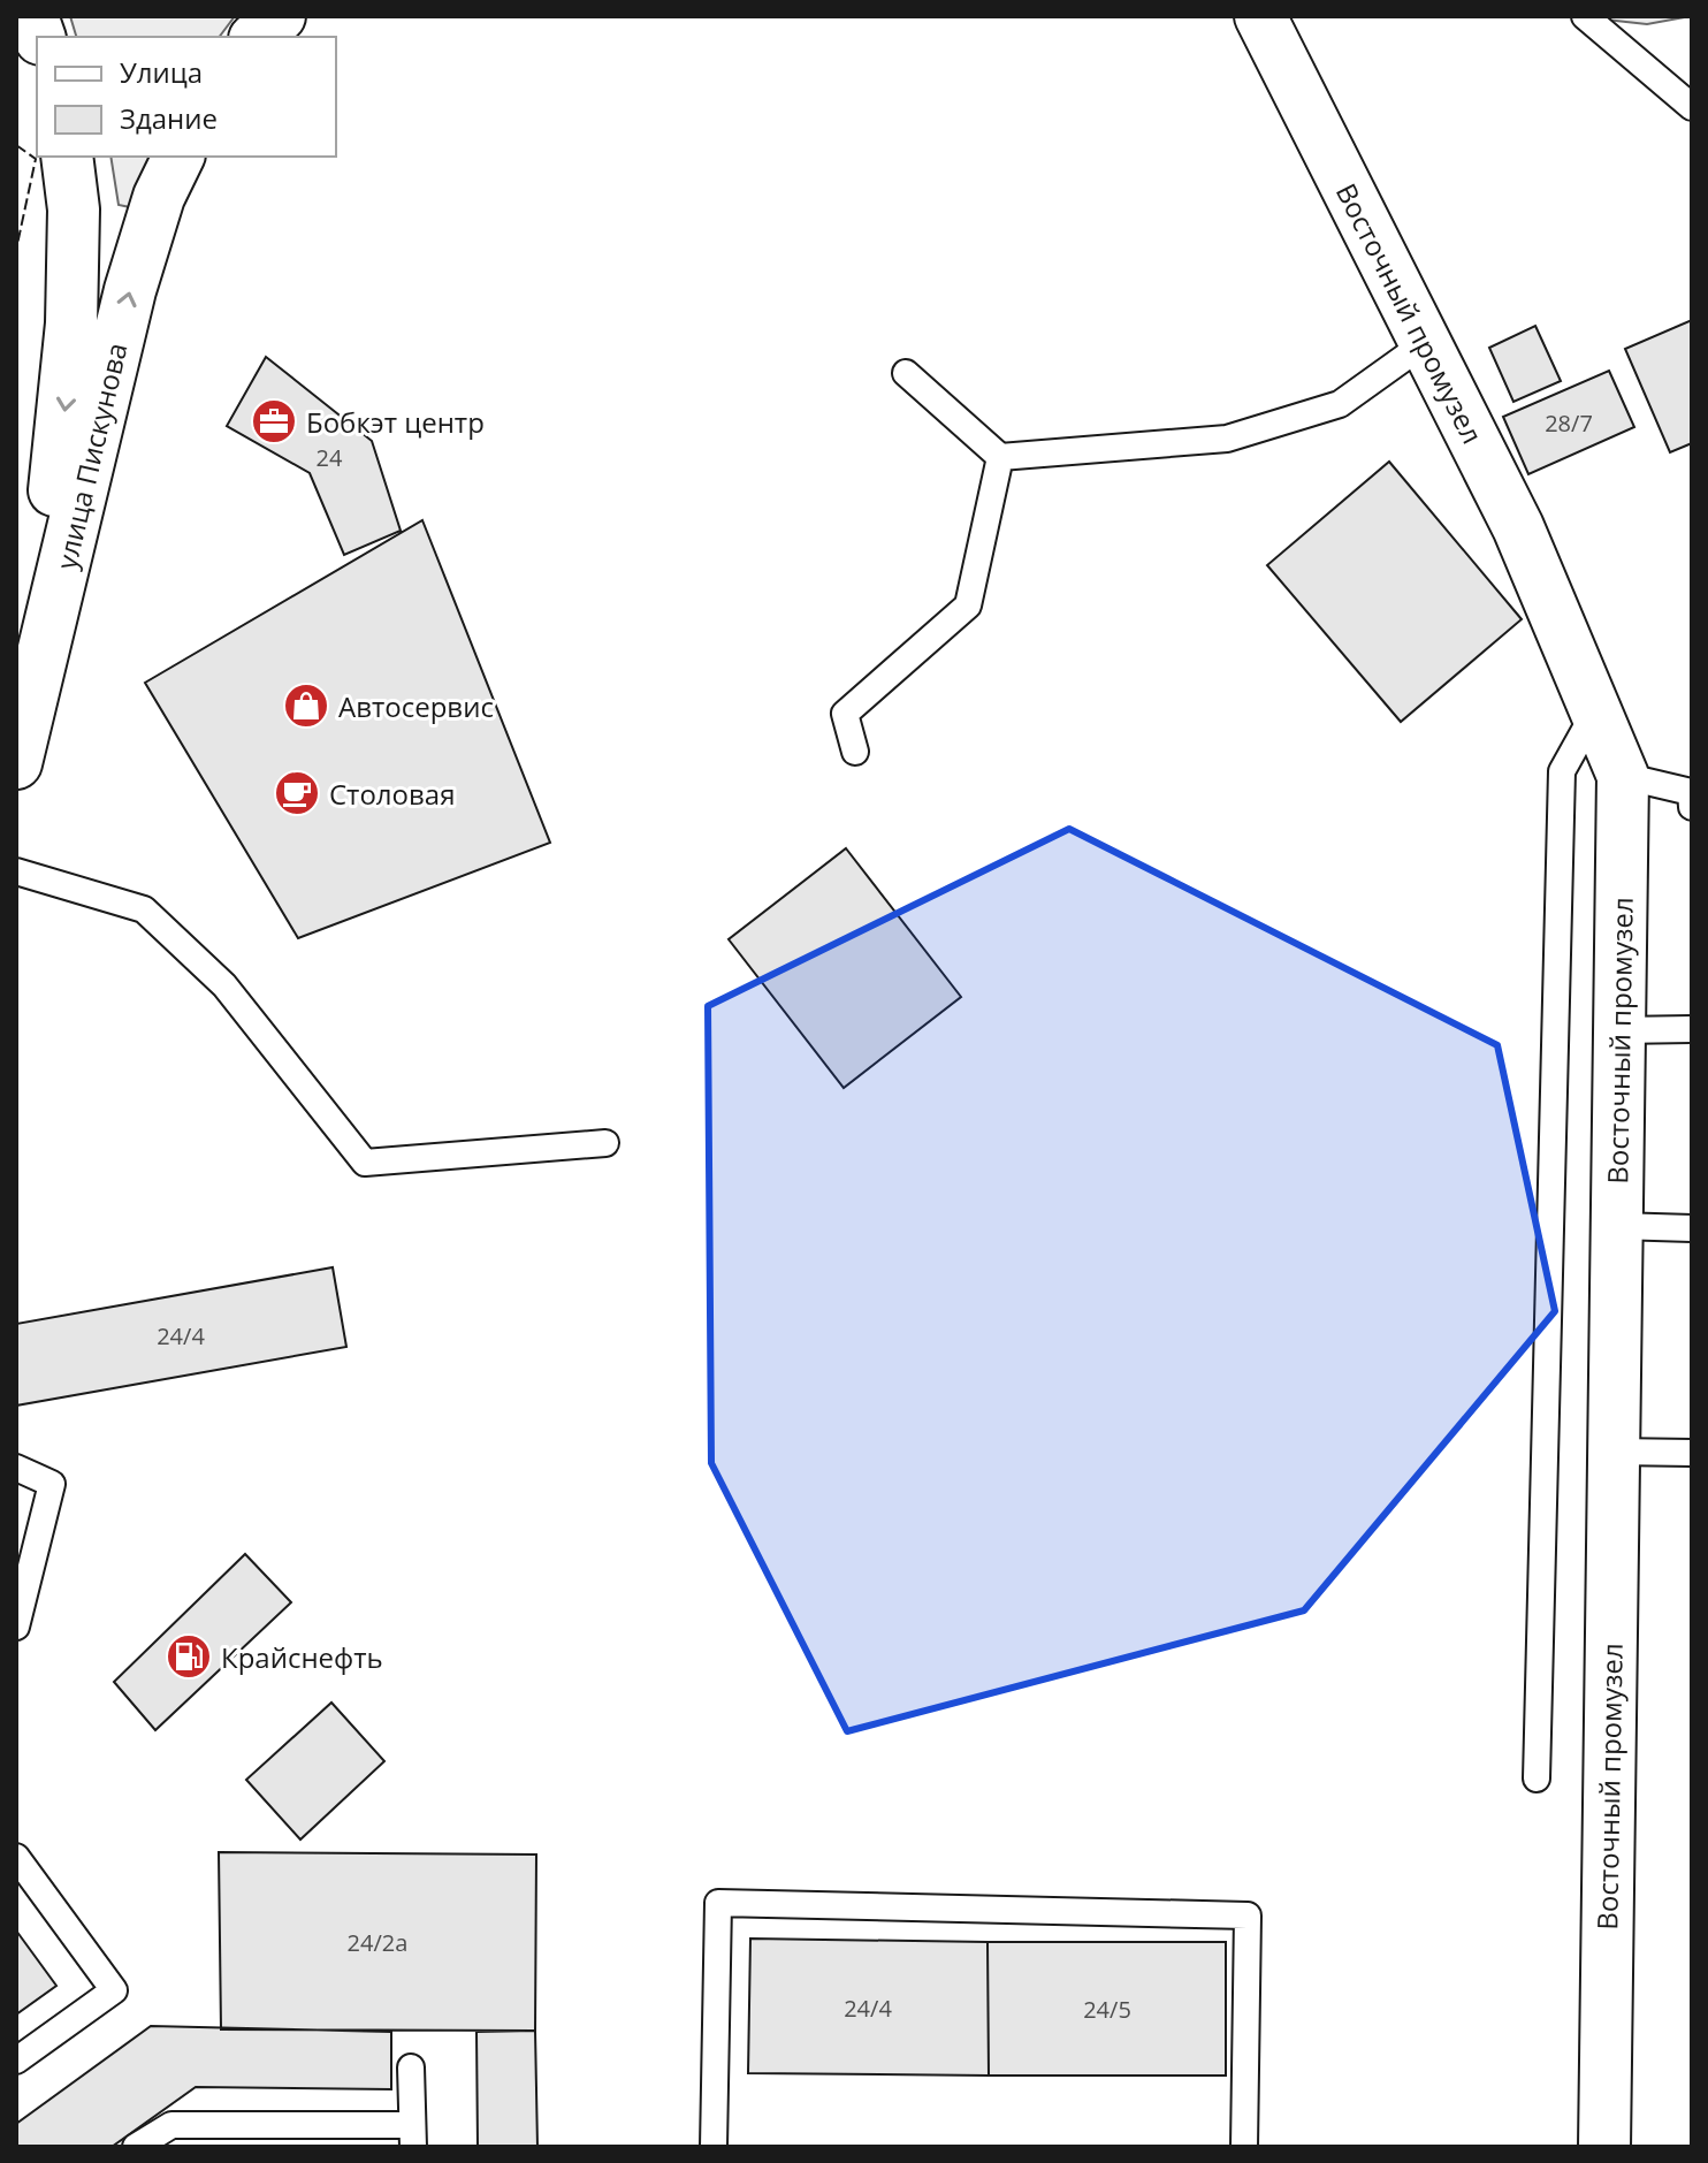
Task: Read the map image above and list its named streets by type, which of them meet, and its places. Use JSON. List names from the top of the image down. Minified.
{"streets":{"street":["Восточный промузел","улица Пискунова"]},"places":{"office":["Бобкэт центр"],"shop":["Автосервис"],"cafe":["Столовая"],"fuel station":["Крайснефть"]},"house_numbers":["28/7","24","24/4","24/2а","24/4","24/5"],"legend":["Улица","Здание"]}
